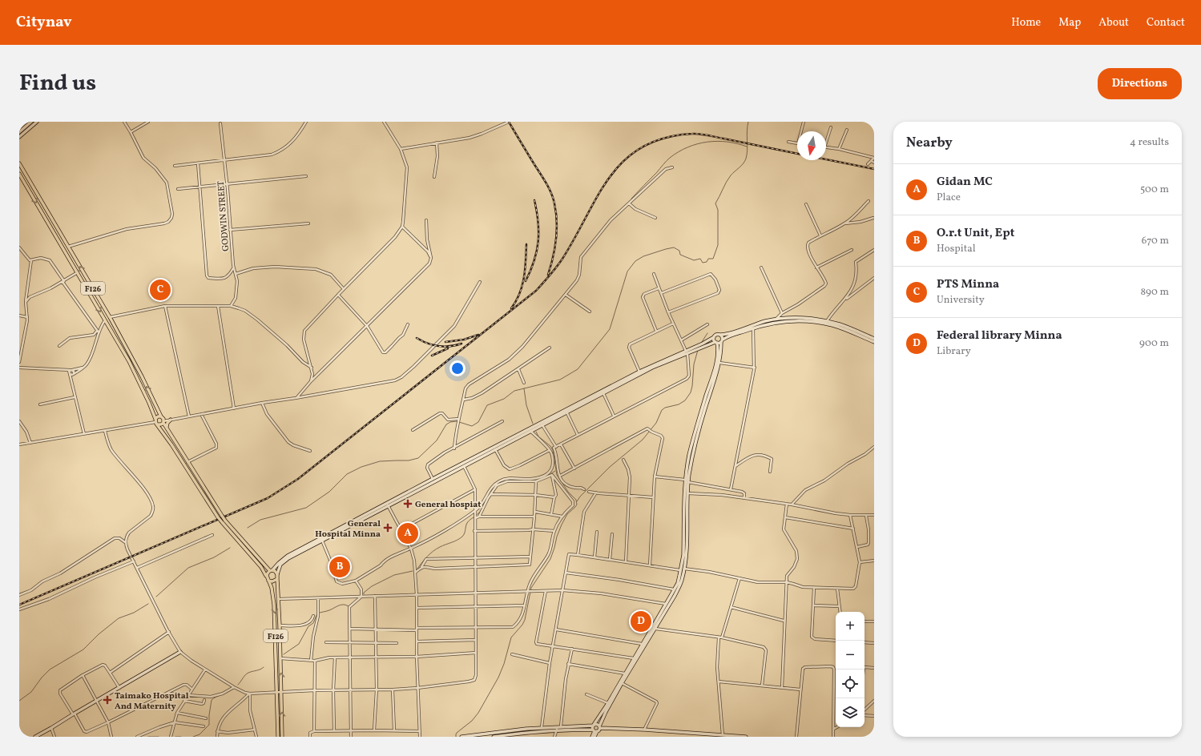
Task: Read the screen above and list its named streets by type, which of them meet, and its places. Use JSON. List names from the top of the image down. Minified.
{"streets":{"main road":["F126"],"street":["GODWIN STREET"]},"places":{"health":["General hospiat","General Hospital Minna","Taimako Hospital And Maternity"]},"north":"bottom","page":{"header":"Citynav","nav":["Home","Map","About","Contact"],"title":"Find us","buttons":"Directions","heading":["Nearby","4 results"],"list":[{"mark":"A","name":"Gidan MC","note":"Place","value":"500 m"},{"mark":"B","name":"O.r.t Unit, Ept","note":"Hospital","value":"670 m"},{"mark":"C","name":"PTS Minna","note":"University","value":"890 m"},{"mark":"D","name":"Federal library Minna","note":"Library","value":"900 m"}],"pins":["C","A","B","D"],"map_buttons":["+","−"]}}
